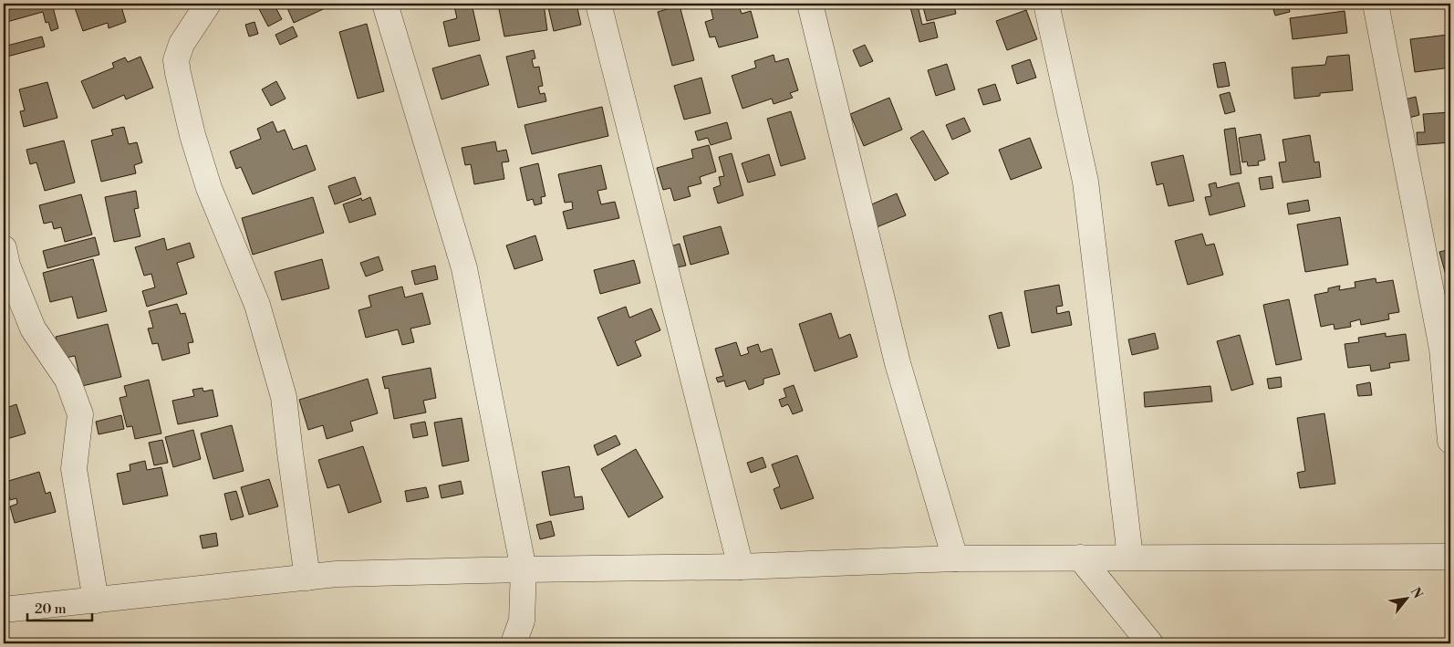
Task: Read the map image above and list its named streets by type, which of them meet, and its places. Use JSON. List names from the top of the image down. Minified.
{"scale_bar":"20 m","north":"top right"}
